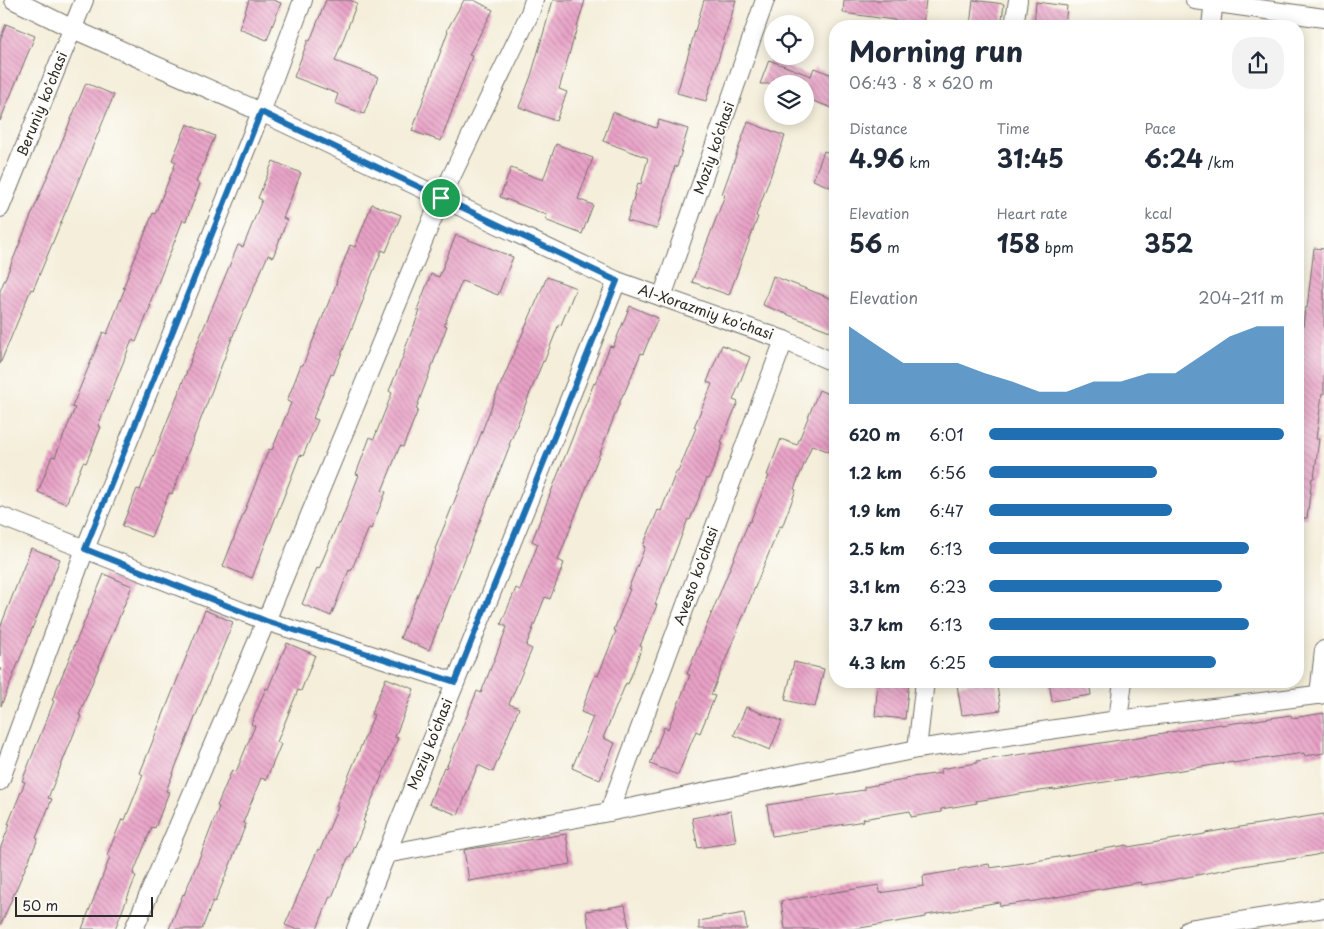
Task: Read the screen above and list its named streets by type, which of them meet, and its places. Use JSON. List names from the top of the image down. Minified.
{"streets":{"street":["Beruniy ko'chasi","Moziy ko‘chasi","Al-Xorazmiy ko'chasi","Avesto ko'chasi"]},"crossings":[["Beruniy ko'chasi","Al-Xorazmiy ko'chasi"],["Moziy ko‘chasi","Al-Xorazmiy ko'chasi"],["Al-Xorazmiy ko'chasi","Avesto ko'chasi"]],"scale_bar":"50 m","page":{"heading":["Morning run","06:43 · 8 × 620 m"],"stats":[["Distance","4.96 km"],["Time","31:45"],["Pace","6:24 /km"],["Elevation","56 m"],["Heart rate","158 bpm"],["kcal","352"]],"chart":["Elevation","204–211 m"],"list":[{"name":"620 m","note":"6:01"},{"name":"1.2 km","note":"6:56"},{"name":"1.9 km","note":"6:47"},{"name":"2.5 km","note":"6:13"},{"name":"3.1 km","note":"6:23"},{"name":"3.7 km","note":"6:13"},{"name":"4.3 km","note":"6:25"}],"scale":"50 m"}}
